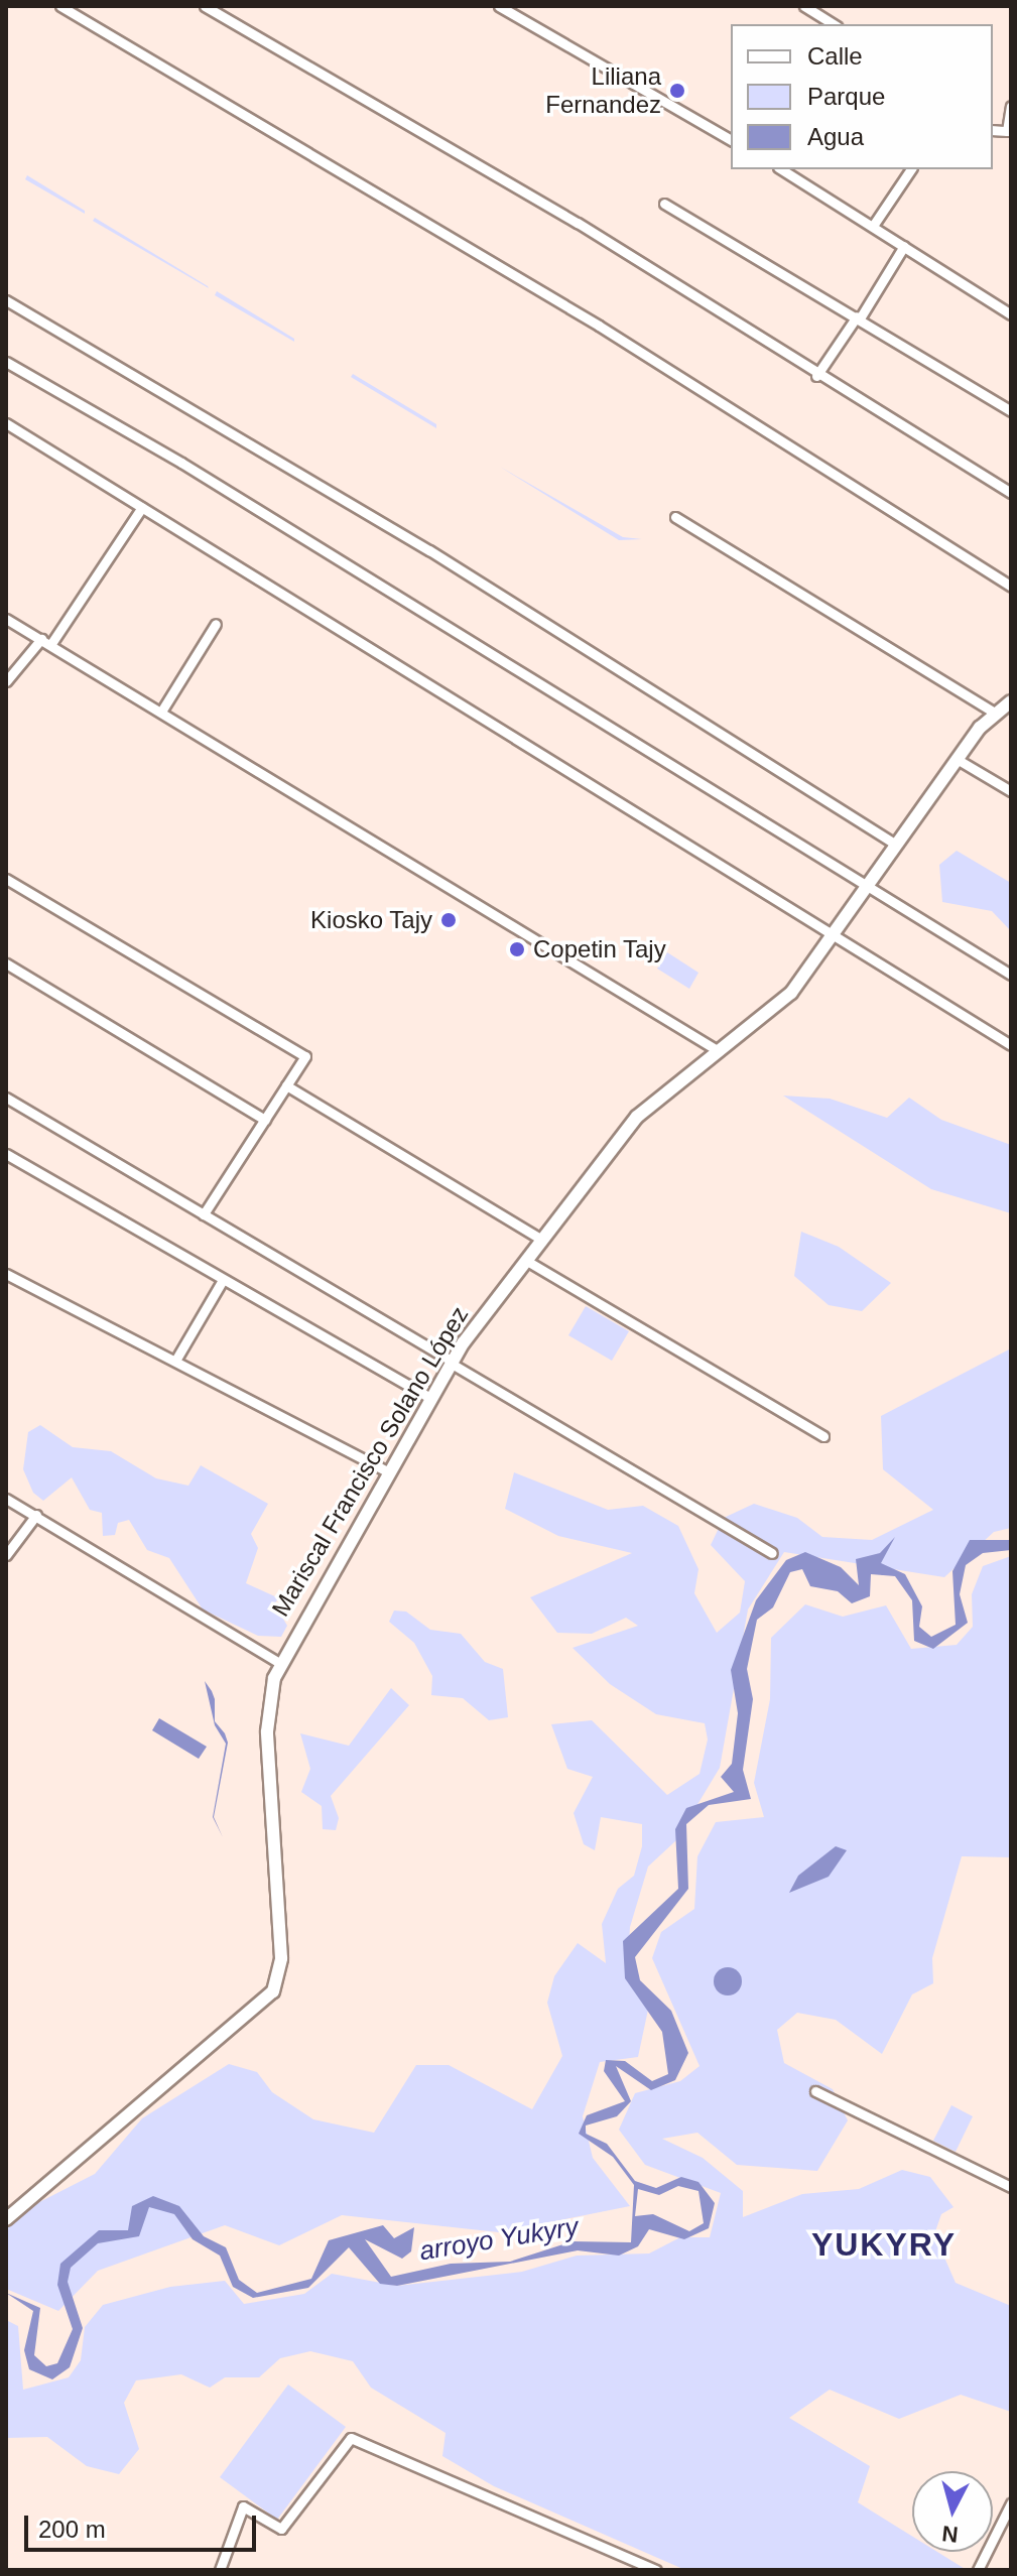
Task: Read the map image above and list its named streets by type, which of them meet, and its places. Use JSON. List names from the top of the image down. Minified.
{"streets":{"main road":["Mariscal Francisco Solano López"]},"districts":["YUKYRY"],"water":["arroyo Yukyry"],"places":["Liliana Fernandez","Kiosko Tajy","Copetin Tajy"],"legend":["Calle","Parque","Agua"],"scale_bar":"200 m","north":"bottom"}
